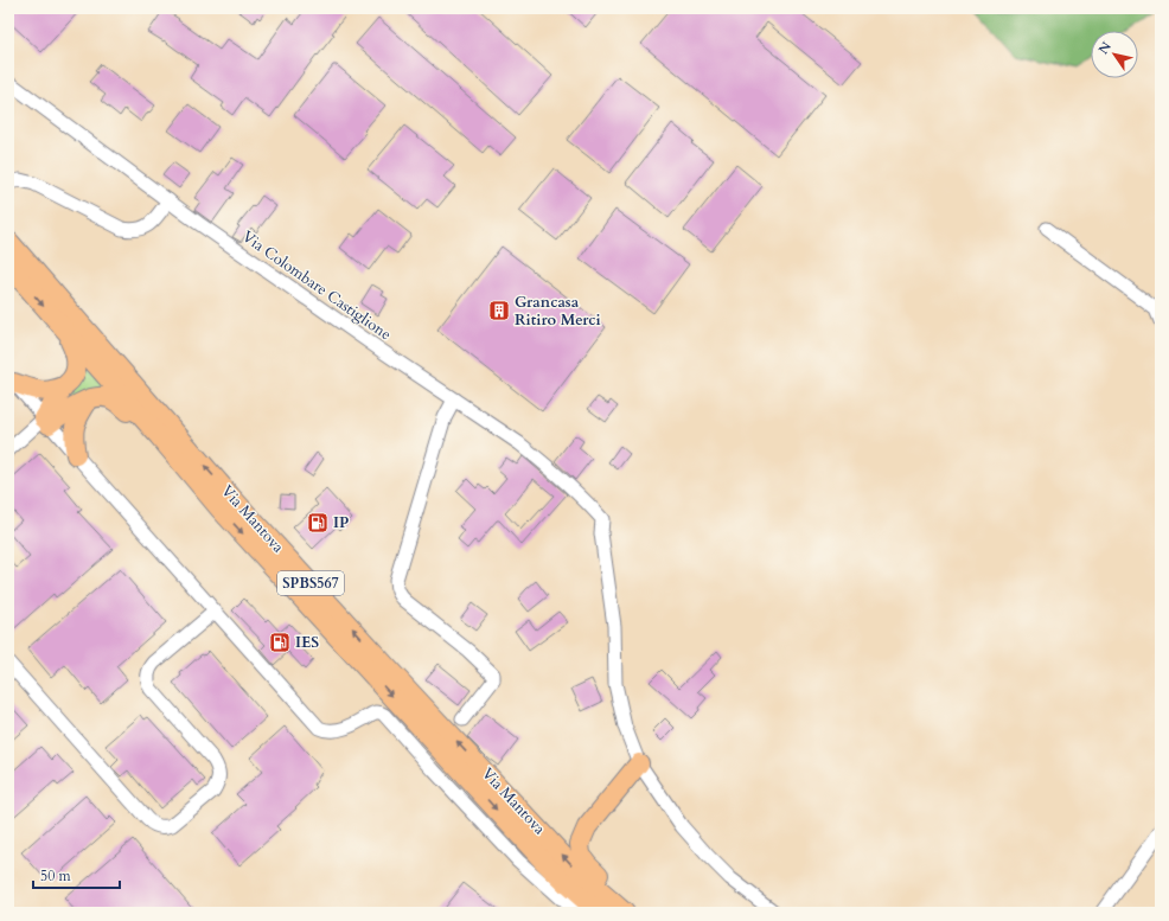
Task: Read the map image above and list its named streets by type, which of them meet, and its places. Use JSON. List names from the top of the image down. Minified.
{"streets":{"highway":["Via Mantova","SPBS567"],"street":["Via Colombare Castiglione"]},"places":{"building":["Grancasa Ritiro Merci"],"fuel station":["IP","IES"]},"scale_bar":"50 m","north":"top left"}
